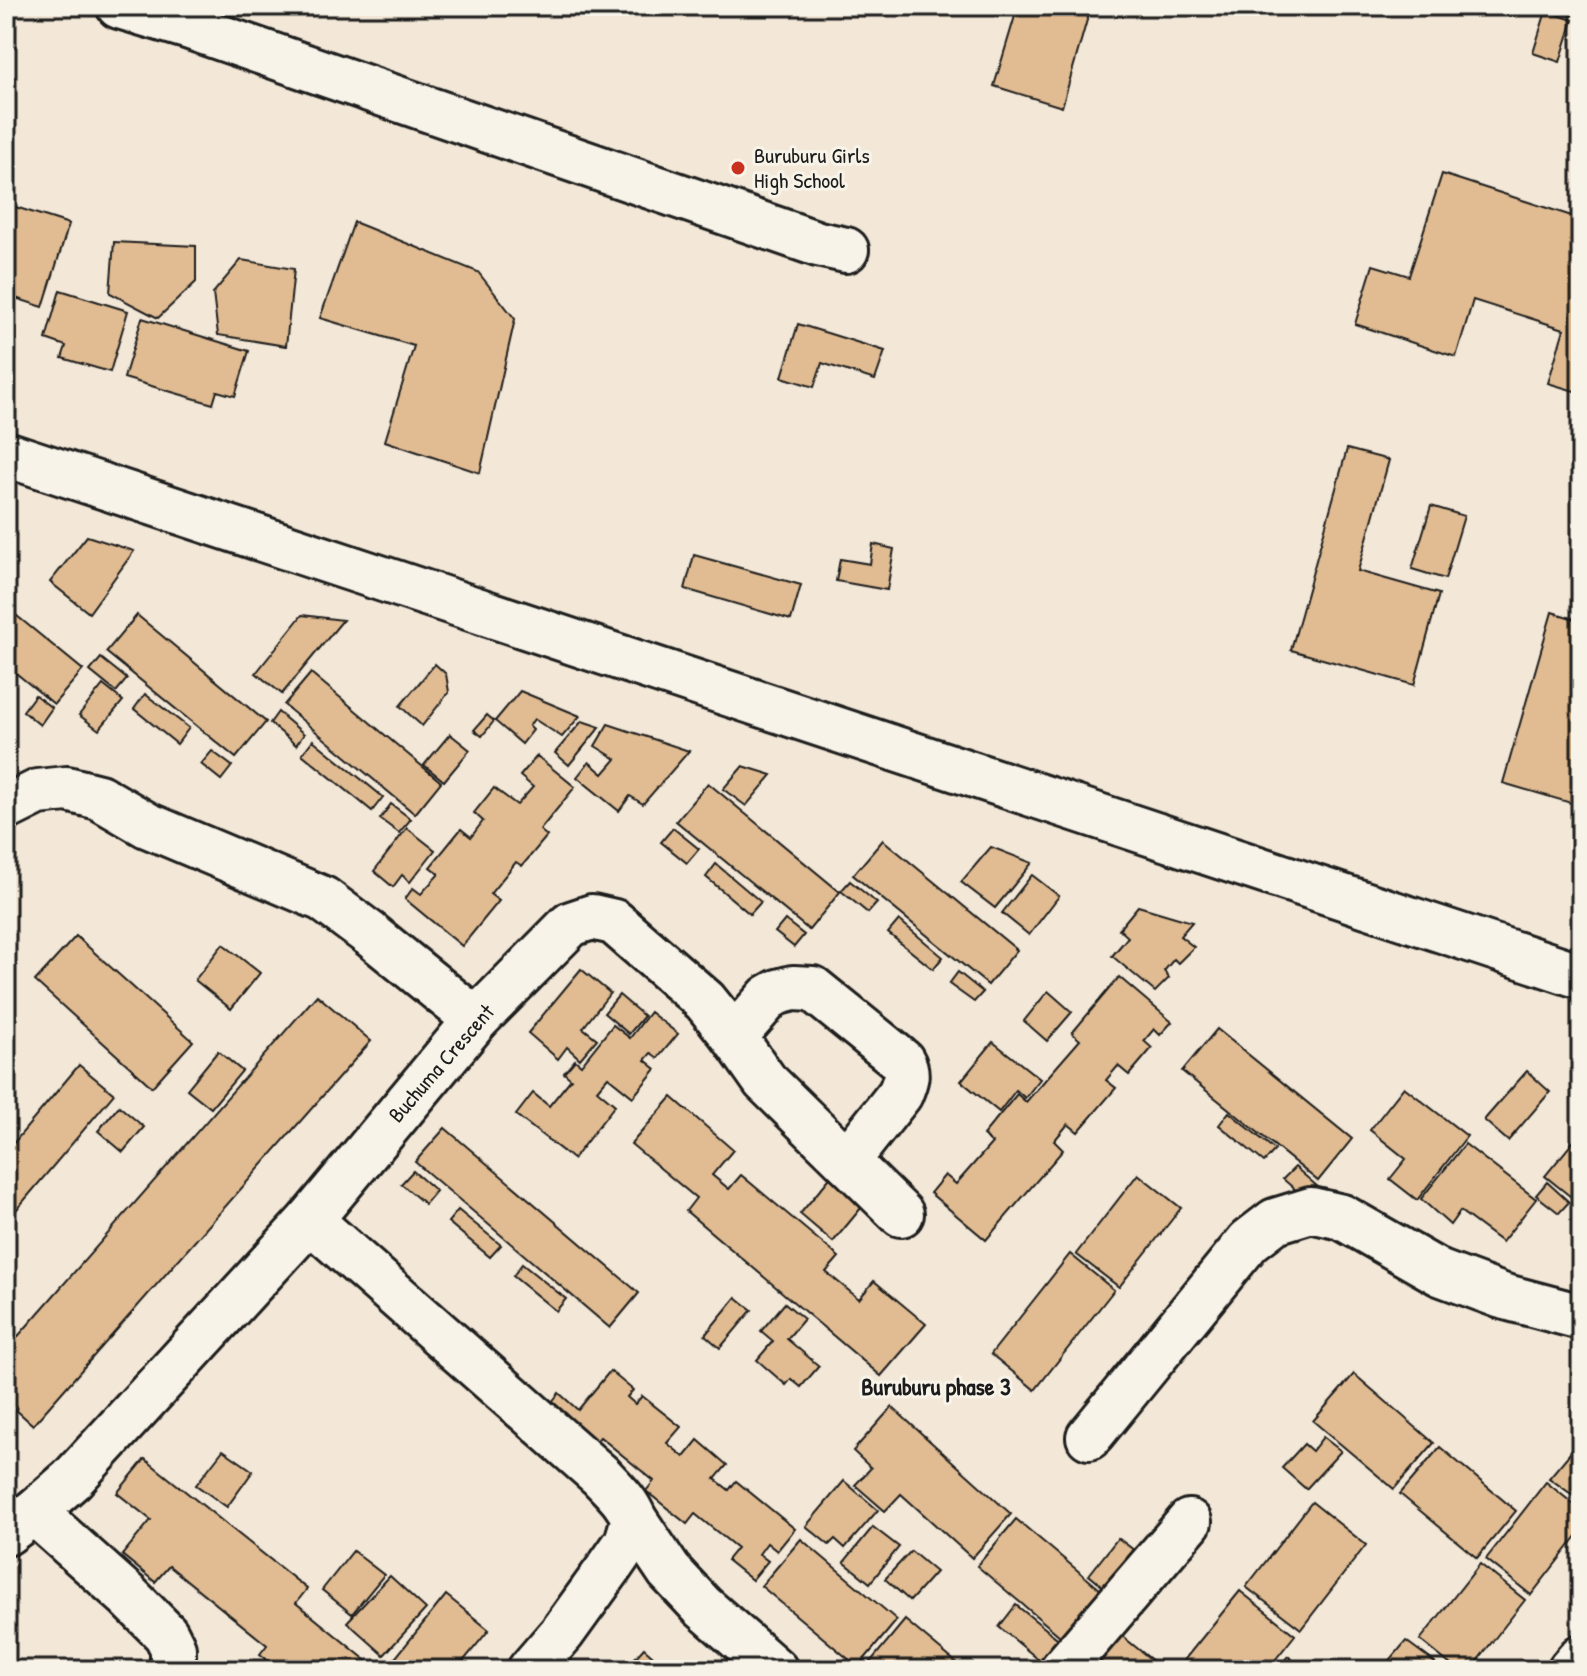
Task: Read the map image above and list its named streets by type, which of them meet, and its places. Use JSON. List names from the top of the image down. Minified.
{"streets":{"street":["Buchuma Crescent"]},"districts":["Buruburu phase 3"],"places":["Buruburu Girls High School"]}
